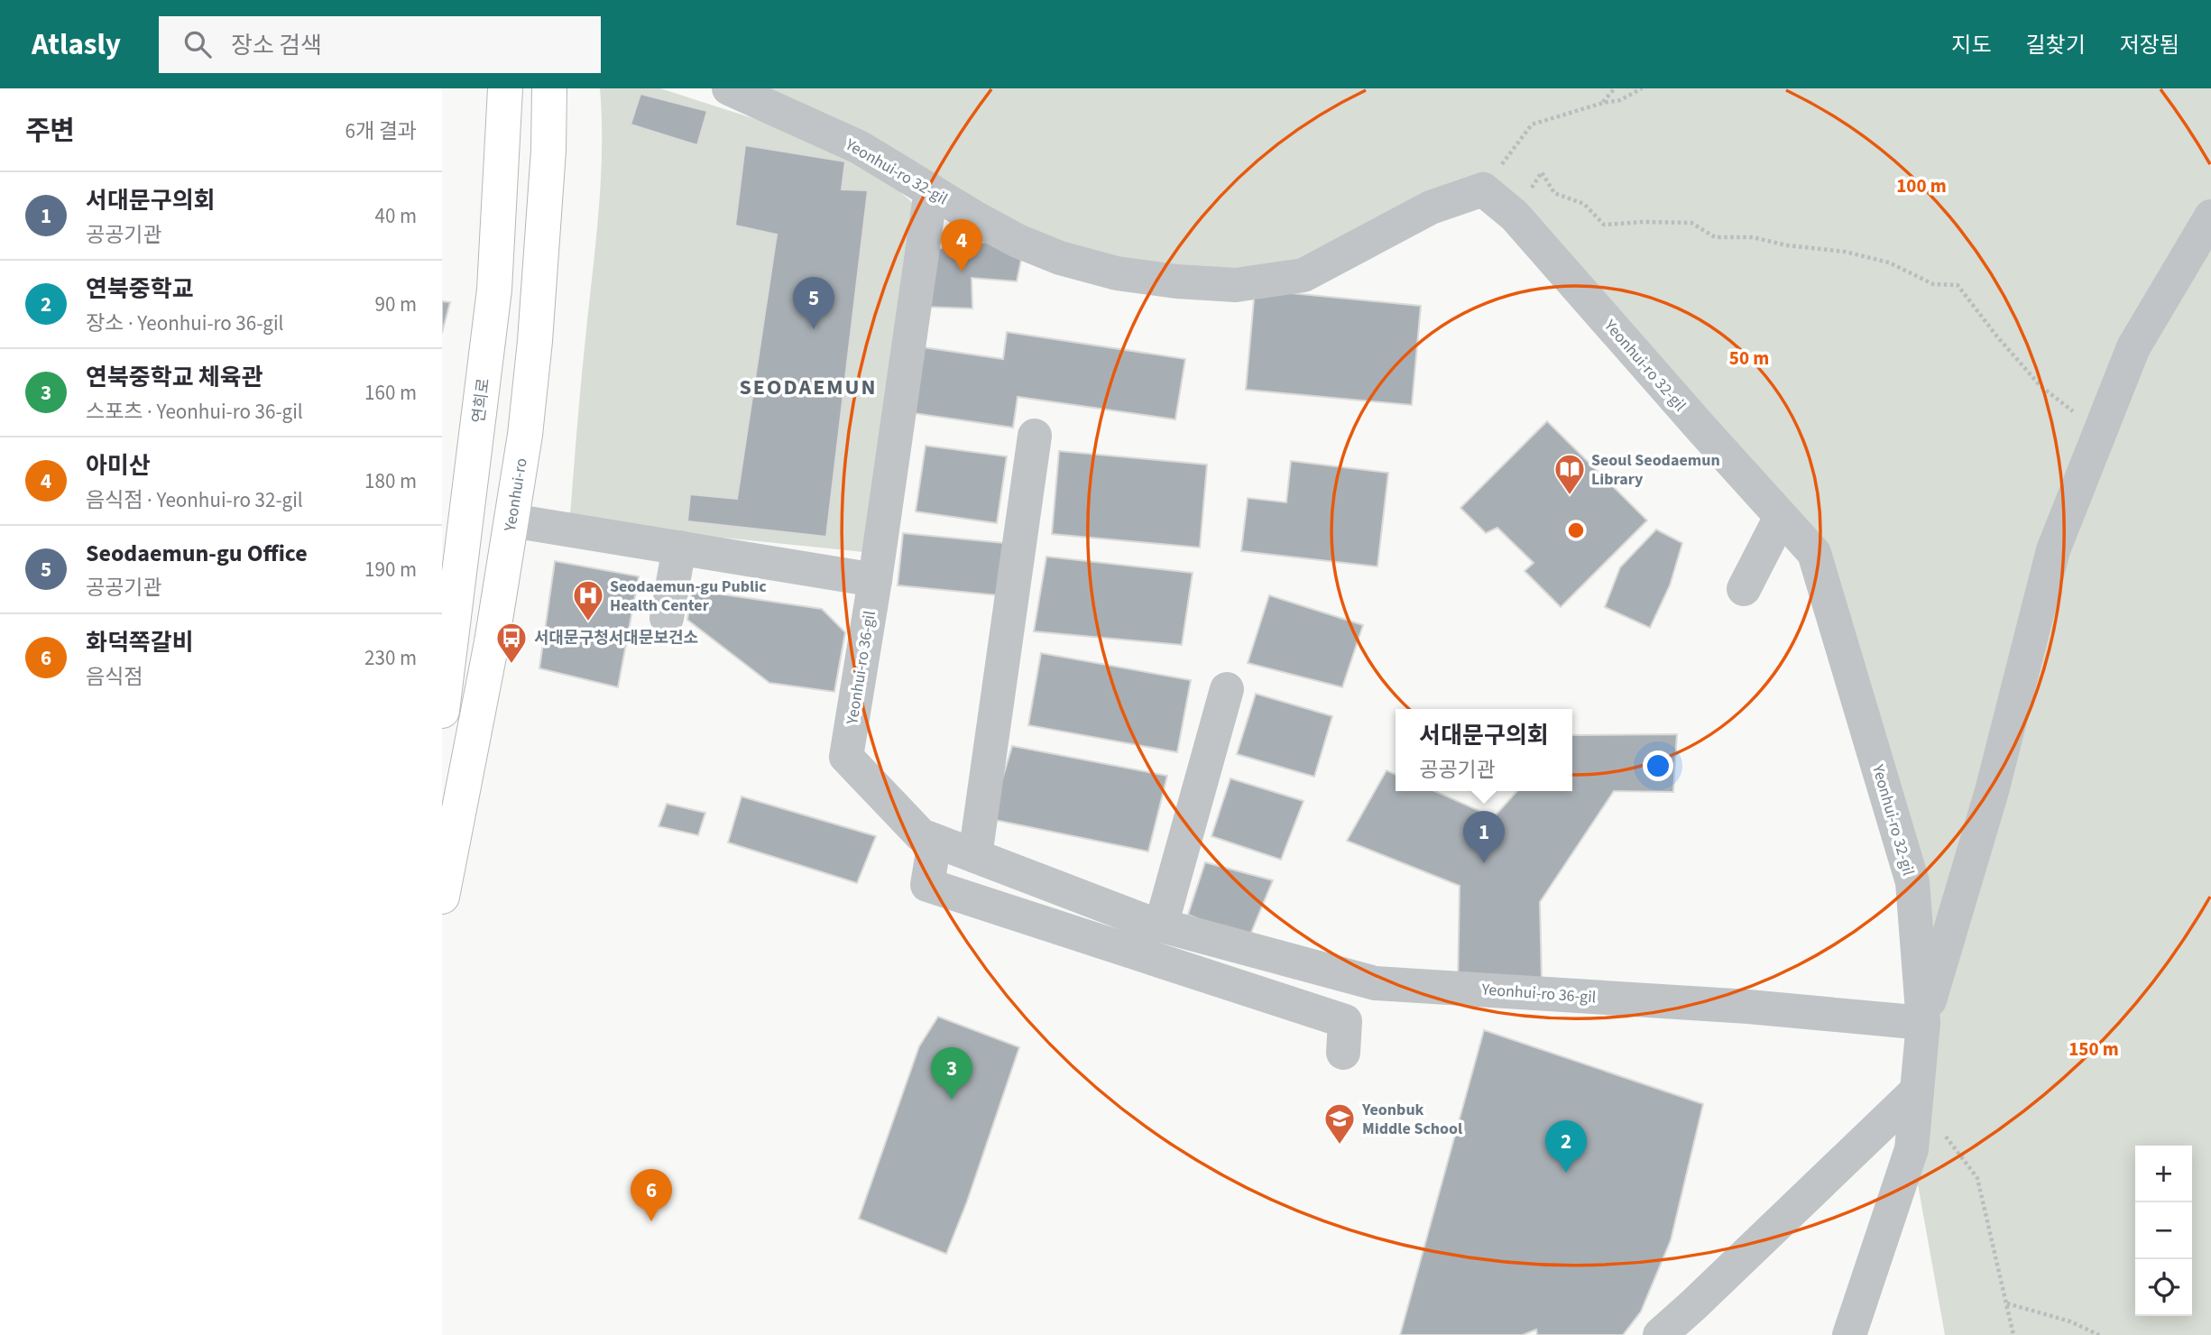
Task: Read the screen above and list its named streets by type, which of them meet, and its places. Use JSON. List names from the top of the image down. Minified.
{"streets":{"main road":["연희로","Yeonhui-ro"],"street":["Yeonhui-ro 32-gil","Yeonhui-ro 36-gil"]},"crossings":[["Yeonhui-ro 32-gil","Yeonhui-ro 36-gil"]],"districts":["SEODAEMUN"],"places":{"library":["Seoul Seodaemun Library"],"hospital":["Seodaemun-gu Public Health Center"],"bus stop":["서대문구청서대문보건소"],"school or university":["Yeonbuk Middle School"]},"page":{"header":"Atlasly","search":"장소 검색","nav":["지도","길찾기","저장됨"],"heading":["주변","6개 결과"],"list":[{"mark":"1","name":"서대문구의회","note":"공공기관","value":"40 m"},{"mark":"2","name":"연북중학교","note":"장소 · Yeonhui-ro 36-gil","value":"90 m"},{"mark":"3","name":"연북중학교 체육관","note":"스포츠 · Yeonhui-ro 36-gil","value":"160 m"},{"mark":"4","name":"아미산","note":"음식점 · Yeonhui-ro 32-gil","value":"180 m"},{"mark":"5","name":"Seodaemun-gu Office","note":"공공기관","value":"190 m"},{"mark":"6","name":"화덕쪽갈비","note":"음식점","value":"230 m"}],"pins":["4","5","1","3","2","6"],"popup":["서대문구의회","공공기관"],"map_buttons":["+","−"]},"rings":["100 m","50 m","150 m"]}
